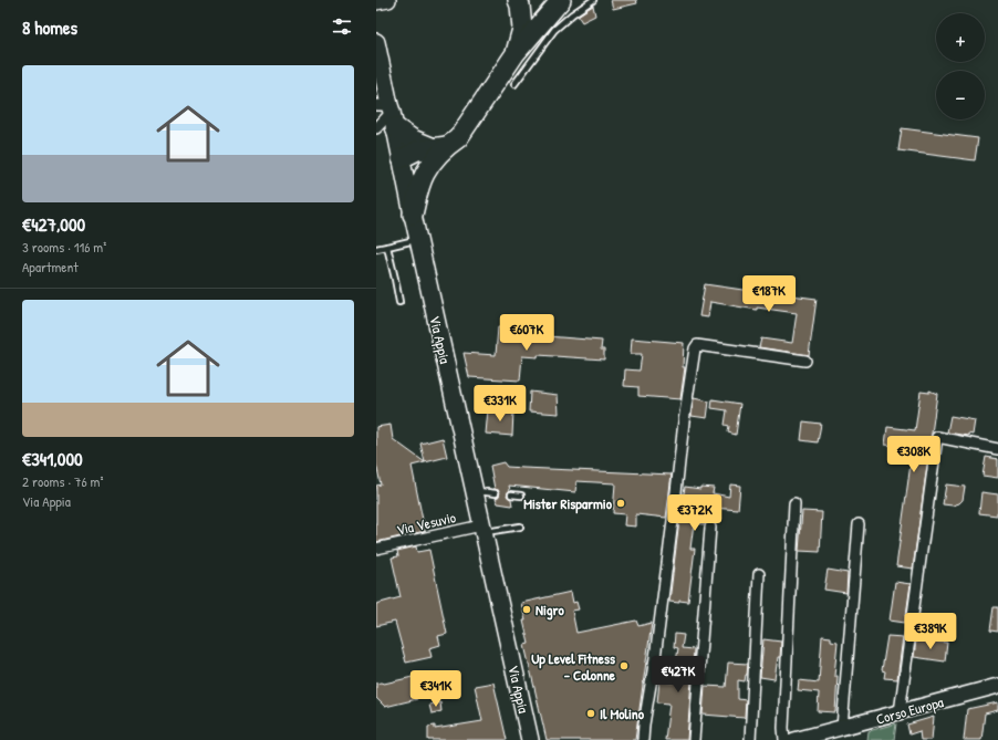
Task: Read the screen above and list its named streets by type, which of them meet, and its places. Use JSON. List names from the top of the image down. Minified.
{"streets":{"main road":["Via Appia","Corso Europa"],"street":["Via Vesuvio"]},"crossings":[["Via Appia","Via Vesuvio"]],"places":["Mister Risparmio","Nigro","Up Level Fitness - Colonne","Il Molino"],"page":{"heading":"8 homes","map_buttons":["+","−"],"list":[{"name":"€427,000","note":"3 rooms · 116 m² · Apartment"},{"name":"€341,000","note":"2 rooms · 76 m² · Via Appia"}],"price":["€187K","€607K","€331K","€308K","€372K","€389K","€427K","€341K"]}}
